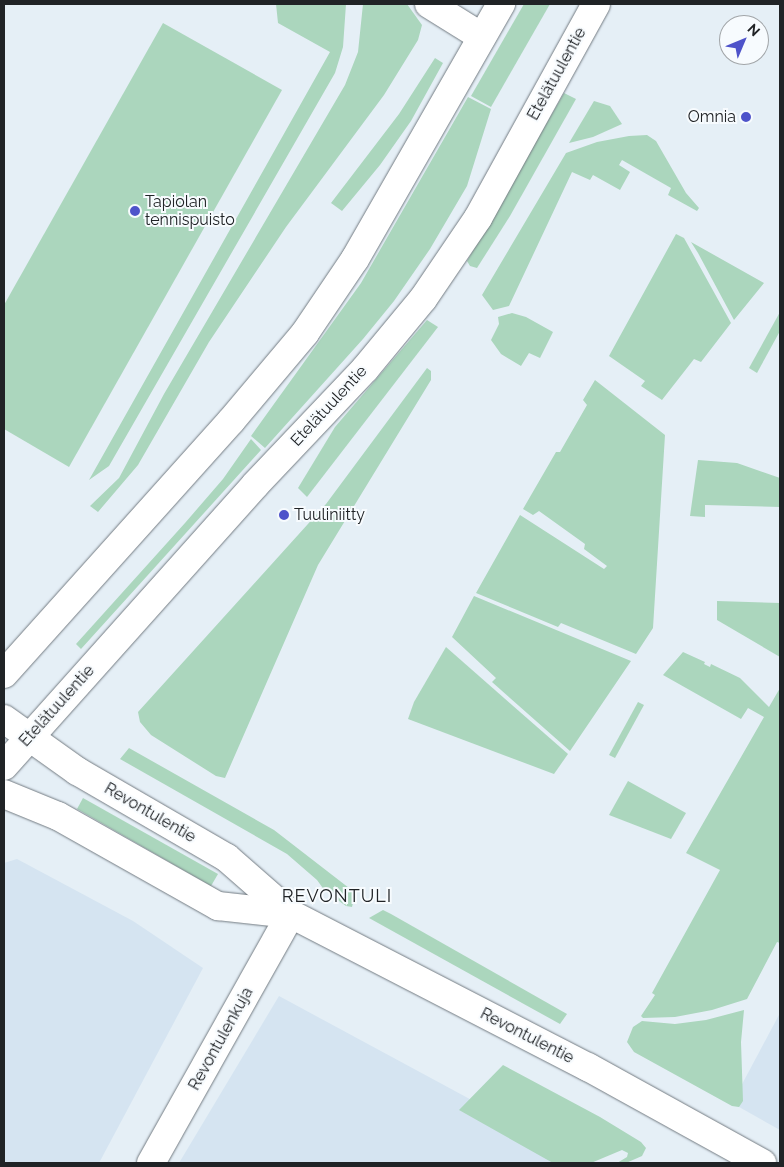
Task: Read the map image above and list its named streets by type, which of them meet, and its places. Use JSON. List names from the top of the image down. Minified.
{"streets":{"main road":["Etelätuulentie","Revontulentie","Revontulenkuja"]},"crossings":[["Etelätuulentie","Revontulentie"],["Revontulentie","Revontulenkuja"]],"districts":["REVONTULI"],"places":["Omnia","Tapiolan tennispuisto","Tuuliniitty"],"north":"top right"}
